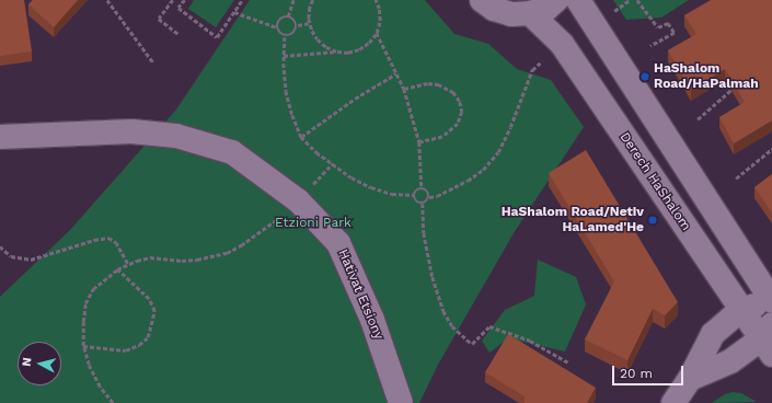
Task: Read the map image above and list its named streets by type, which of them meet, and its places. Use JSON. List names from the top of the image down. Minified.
{"streets":{"street":["Derech HaShalom","Hativat Etsiony"]},"parks":["Etzioni Park"],"places":["HaShalom Road/HaPalmah","HaShalom Road/Netiv HaLamed'He"],"scale_bar":"20 m","north":"left"}
